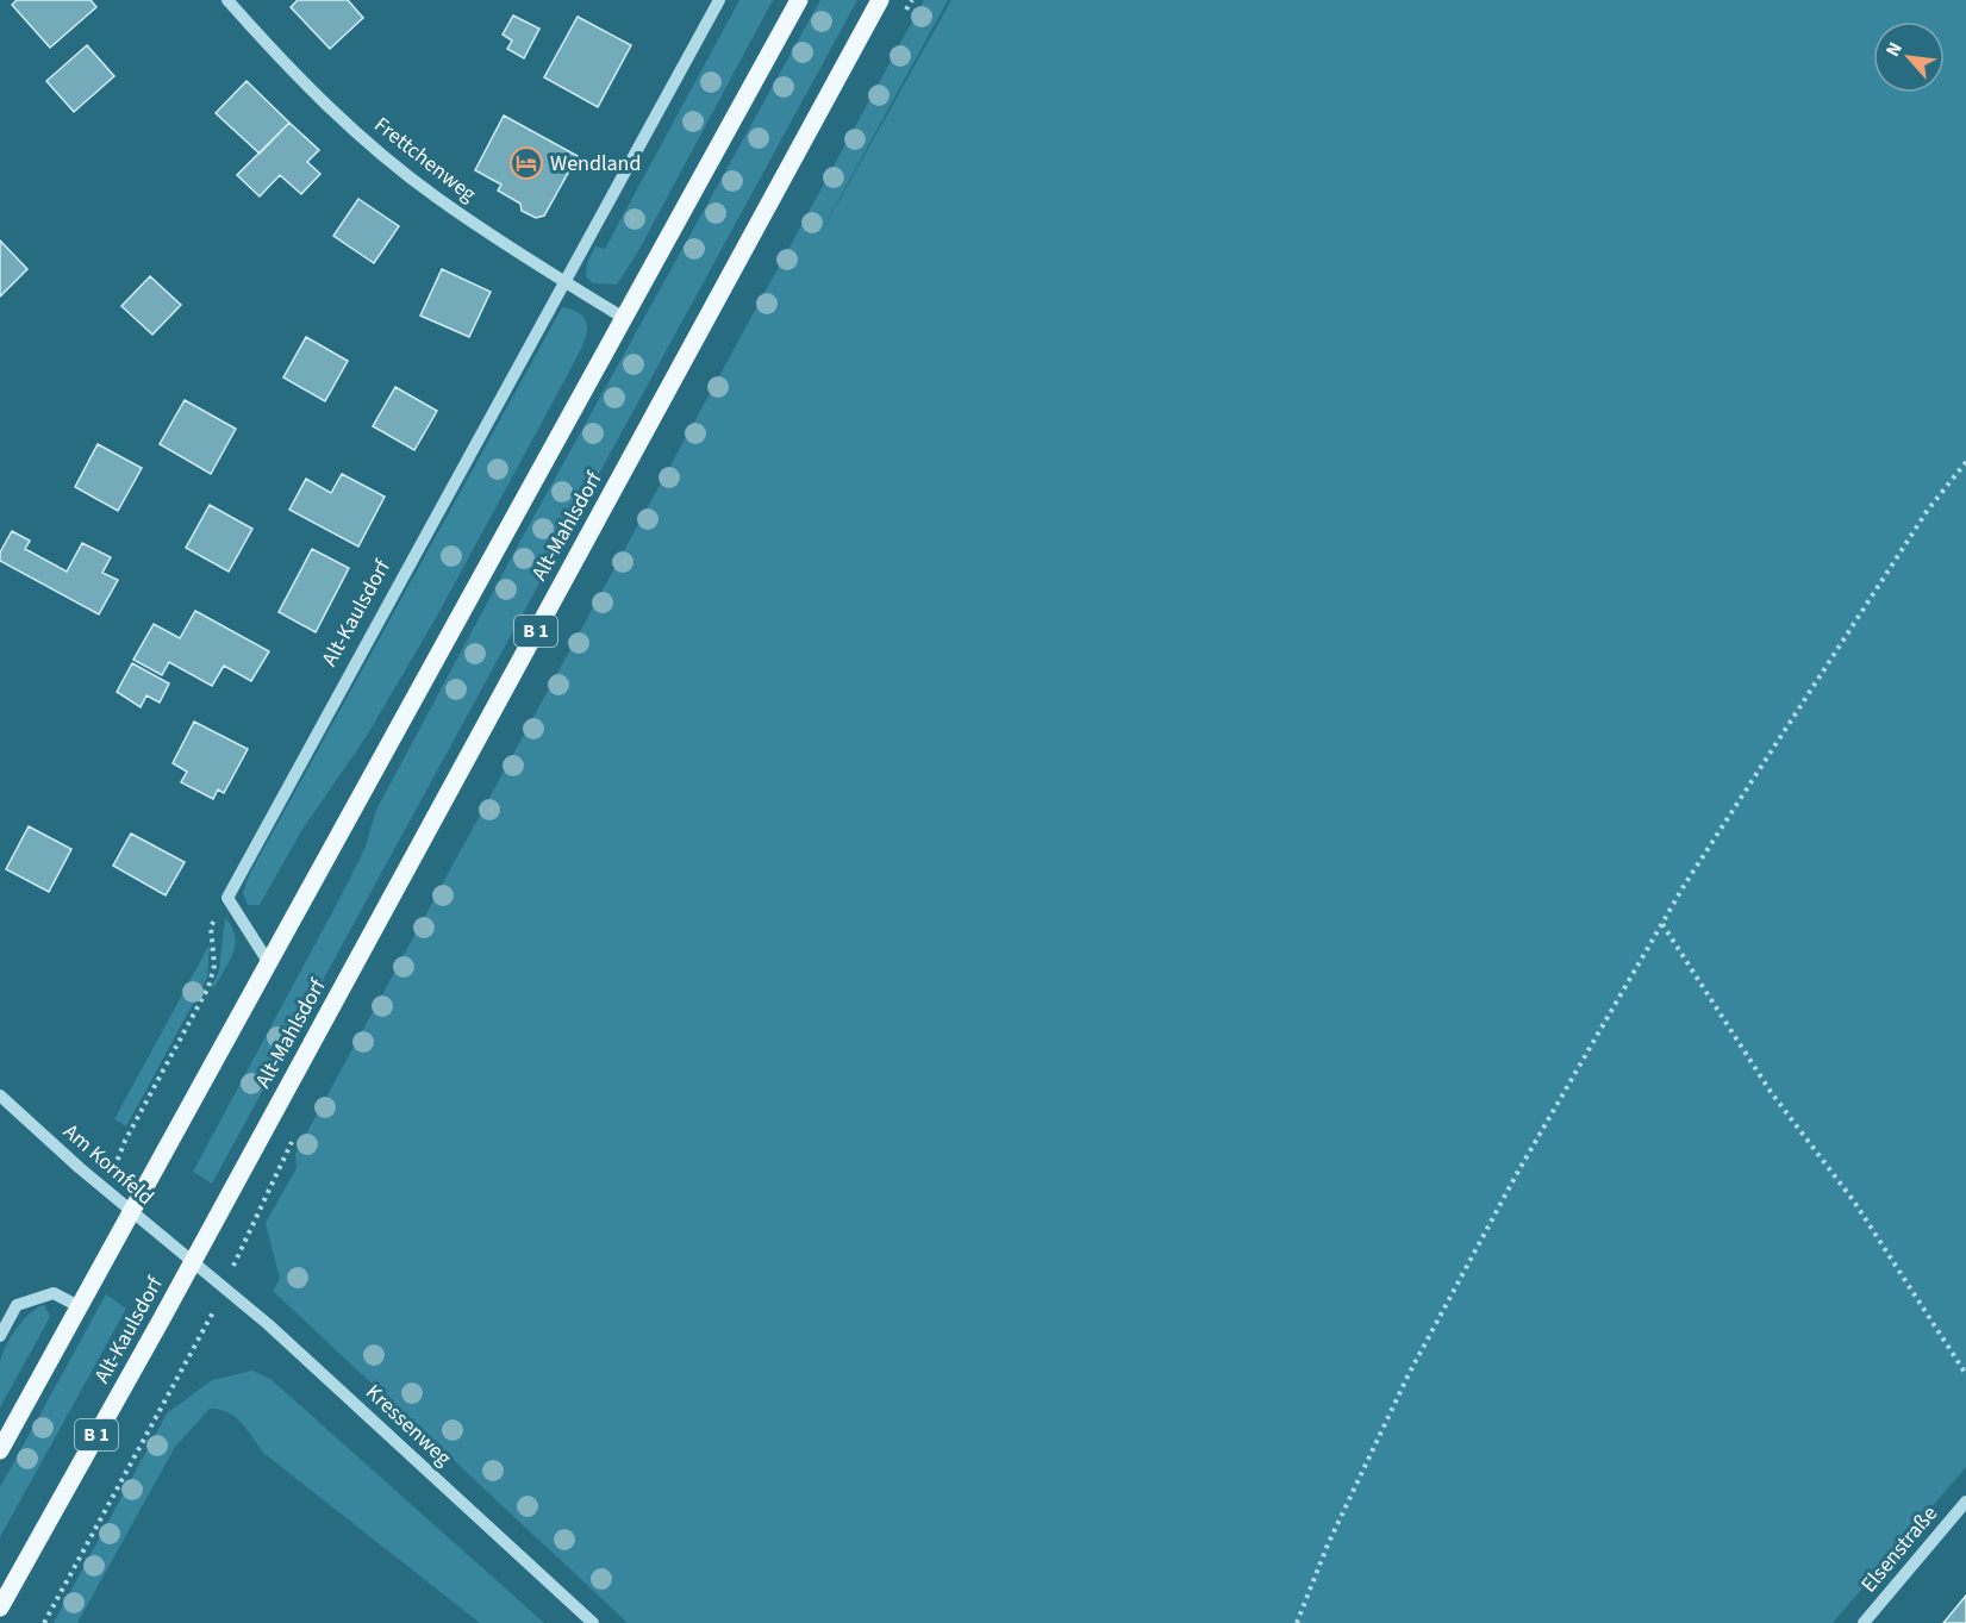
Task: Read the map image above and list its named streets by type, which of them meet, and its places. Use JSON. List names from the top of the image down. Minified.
{"streets":{"main road":["Alt-Mahlsdorf","Alt-Kaulsdorf","B 1"],"street":["Frettchenweg","Am Kornfeld","Kressenweg","Elsenstraße"]},"crossings":[["Frettchenweg","Alt-Kaulsdorf"],["Alt-Mahlsdorf","Alt-Kaulsdorf"],["Alt-Mahlsdorf","Am Kornfeld"],["Alt-Mahlsdorf","Kressenweg"],["Alt-Kaulsdorf","Am Kornfeld"],["Alt-Kaulsdorf","Kressenweg"],["Am Kornfeld","Kressenweg"]],"places":{"hotel":["Wendland"]},"north":"top left"}
